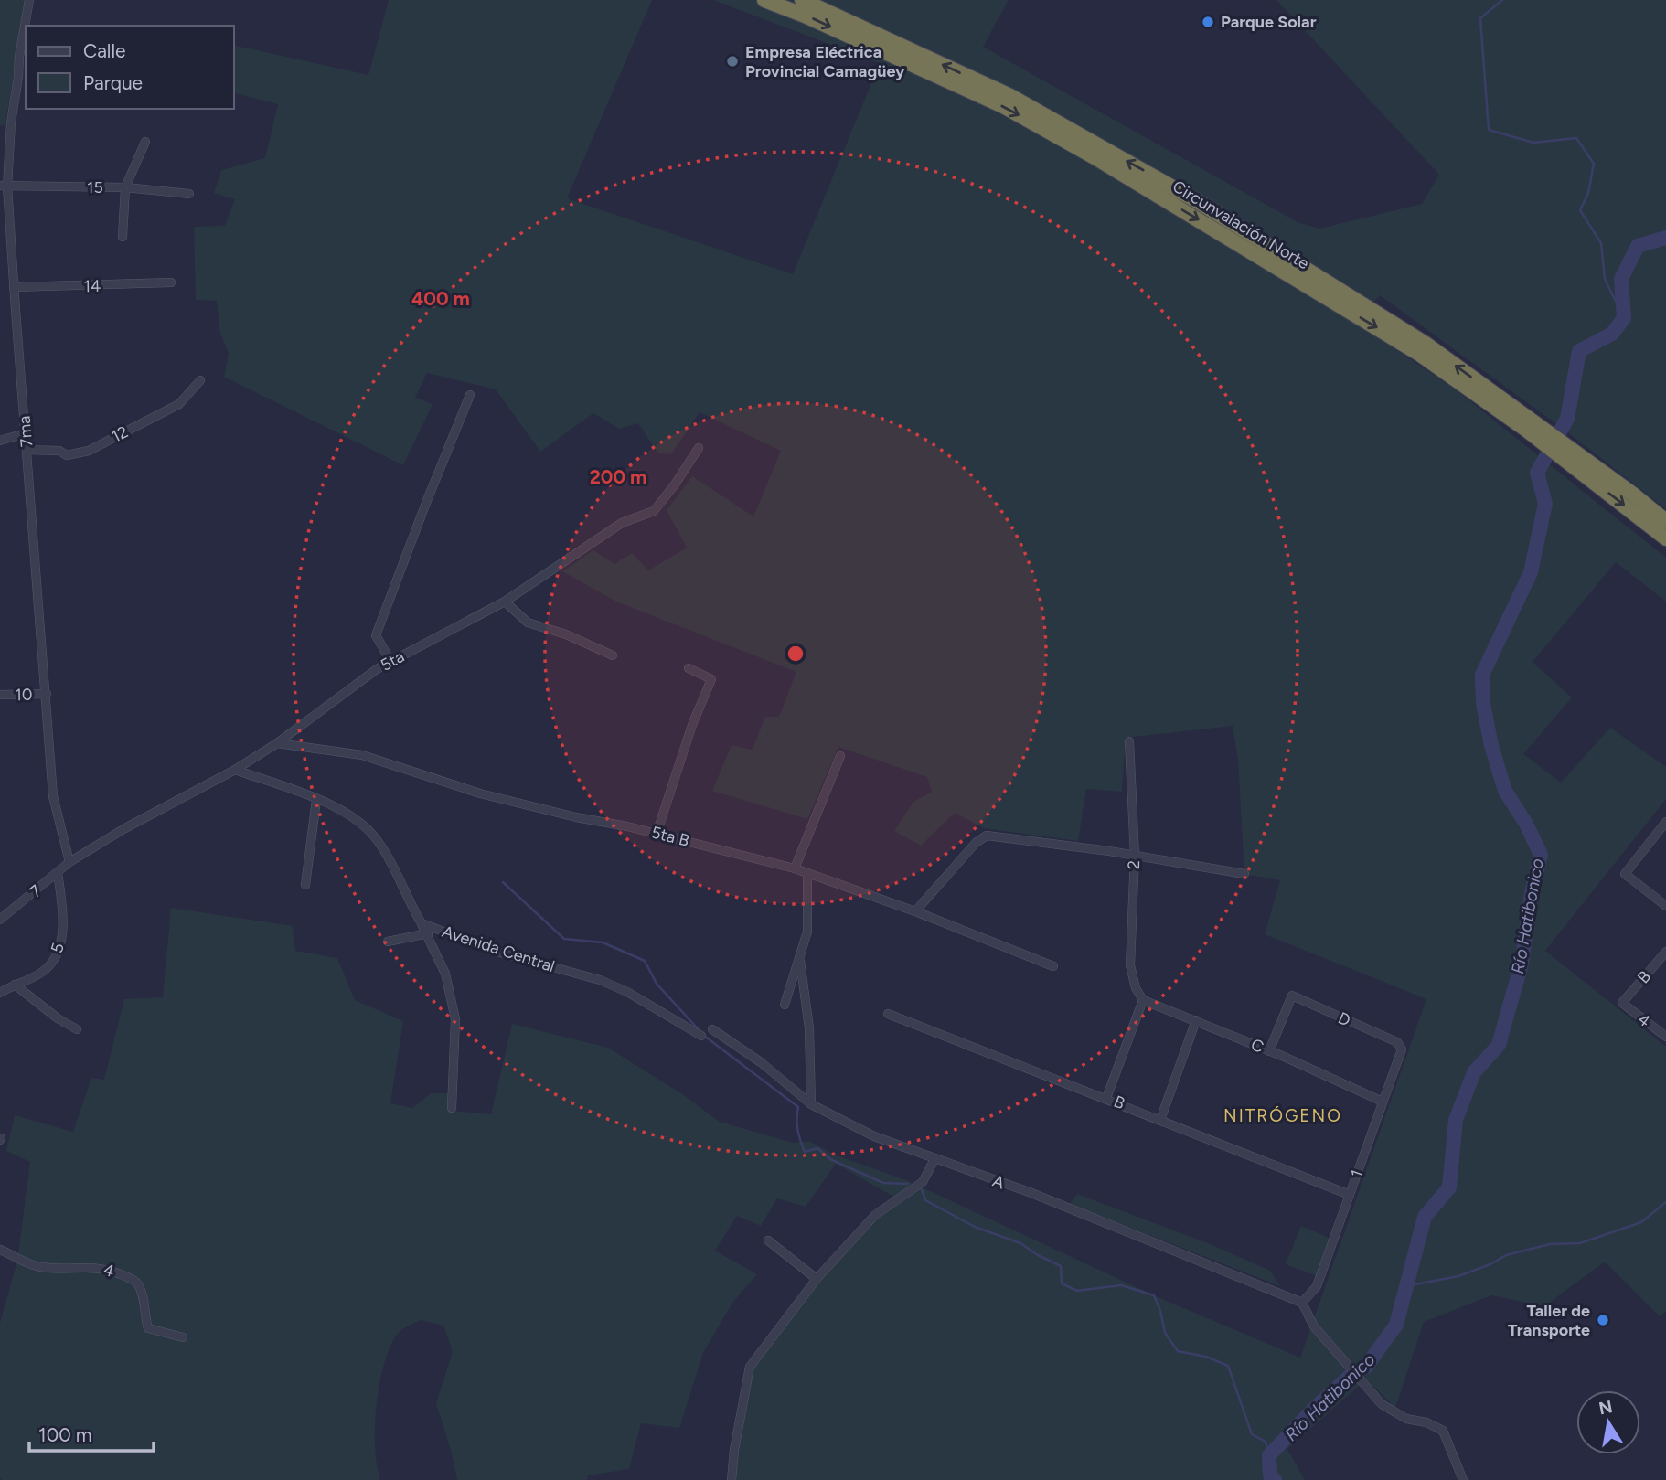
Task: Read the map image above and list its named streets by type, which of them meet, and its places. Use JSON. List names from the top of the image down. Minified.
{"streets":{"highway":["Circunvalación Norte"],"street":["15","14","7ma","12","5ta","10","5ta B","2","7","5","Avenida Central","B","D","4","C","1","A"]},"crossings":[["15","7ma"],["14","7ma"],["7ma","12"],["7ma","5ta"],["7ma","10"],["7ma","7"],["5ta","5ta B"],["5ta","7"],["5ta","Avenida Central"],["2","C"],["7","5"],["B","4"],["B","1"],["D","C"],["D","1"],["C","1"],["1","A"]],"districts":["NITRÓGENO"],"water":["Río Hatibonico"],"places":["Parque Solar","Empresa Eléctrica Provincial Camagüey","Taller de Transporte"],"legend":["Calle","Parque"],"scale_bar":"100 m","north":"top","rings":["400 m","200 m"]}
